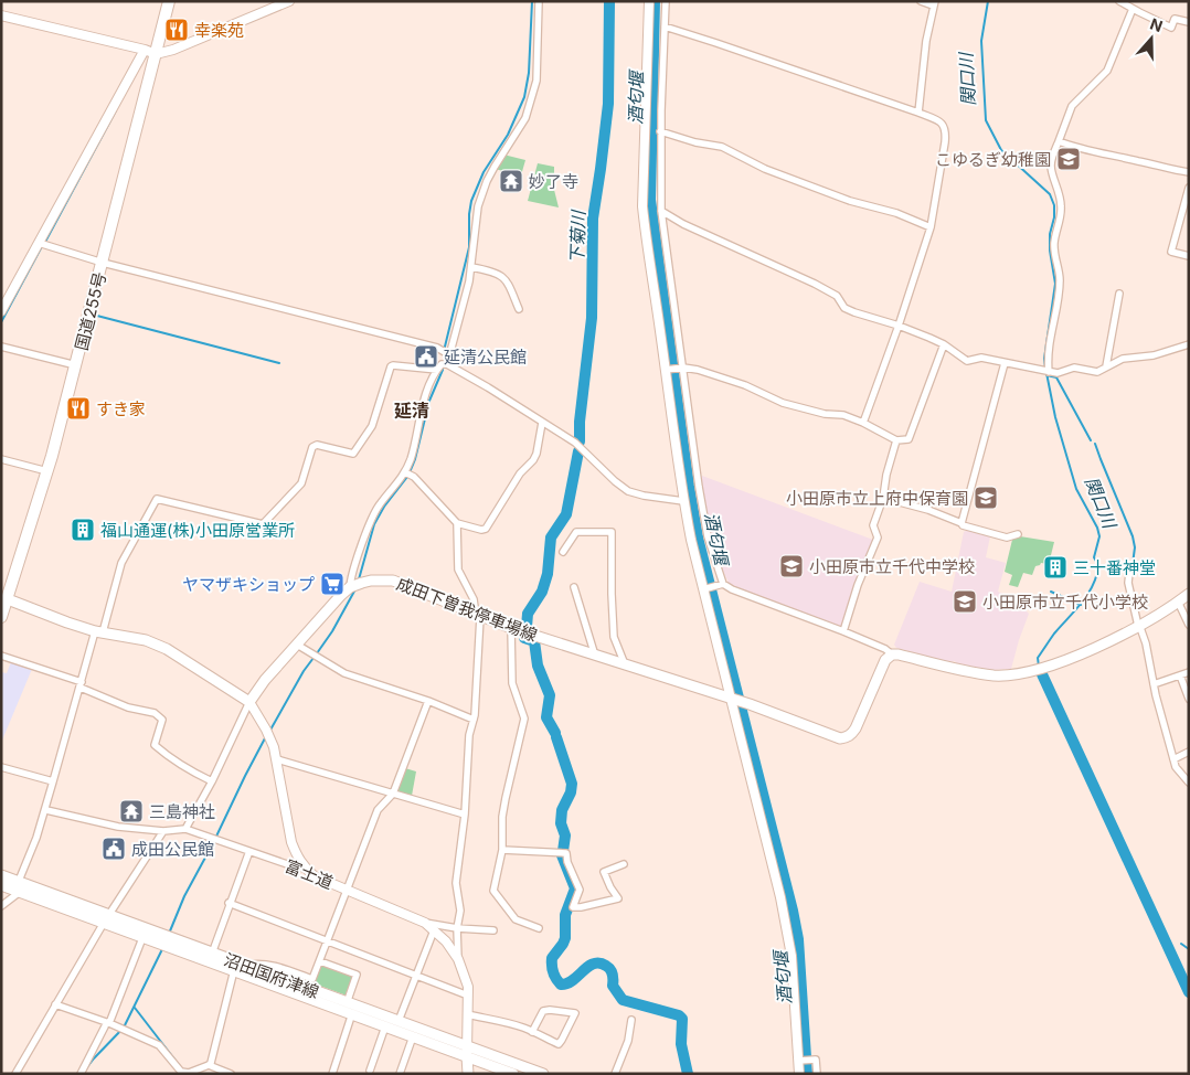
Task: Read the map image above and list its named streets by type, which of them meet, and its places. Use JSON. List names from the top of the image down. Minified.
{"streets":{"highway":["国道255号"],"main road":["成田下曽我停車場線","沼田国府津線"],"street":["富士道"]},"crossings":[["富士道","沼田国府津線"]],"districts":["延清"],"water":["関口川","酒匂堰","下菊川"],"places":{"restaurant":["幸楽苑","すき家"],"school or university":["こゆるぎ幼稚園","小田原市立上府中保育園","小田原市立千代中学校","小田原市立千代小学校"],"temple":["妙了寺","三島神社"],"public building":["延清公民館","成田公民館"],"building":["福山通運(株)小田原営業所","三十番神堂"],"supermarket":["ヤマザキショップ"]},"north":"top"}
